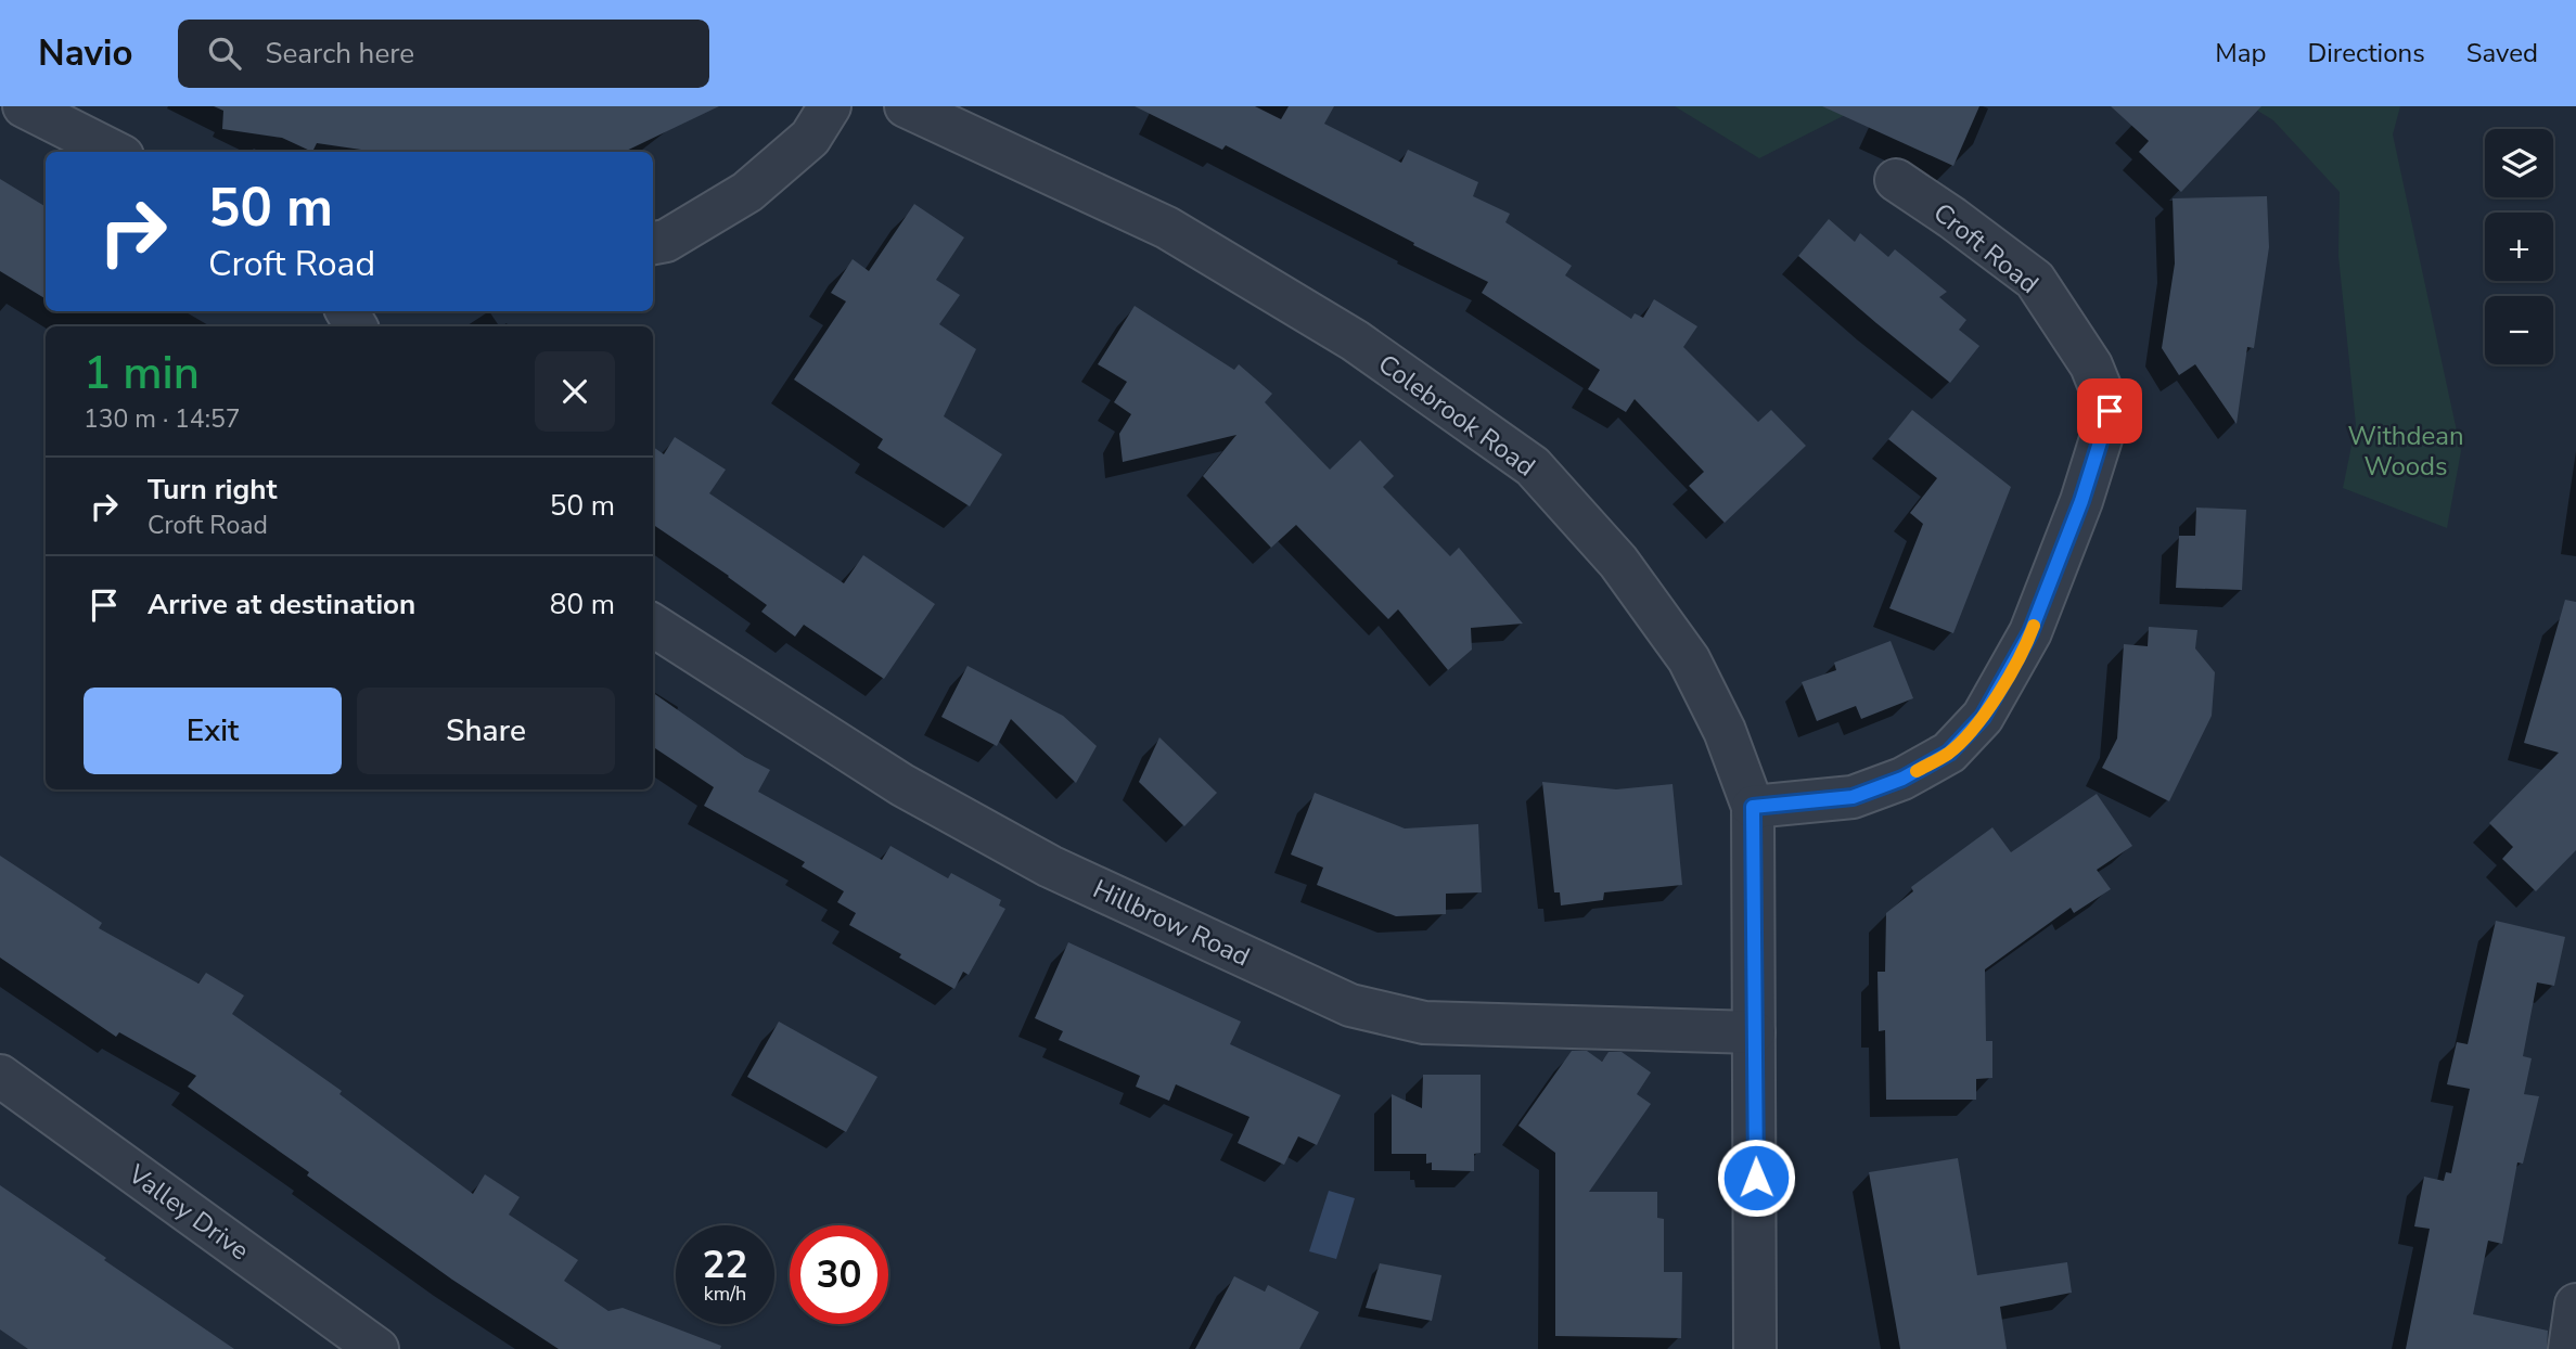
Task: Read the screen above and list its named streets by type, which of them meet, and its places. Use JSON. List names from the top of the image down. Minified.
{"streets":{"street":["Croft Road","Colebrook Road","Hillbrow Road","Valley Drive"]},"crossings":[["Croft Road","Colebrook Road"],["Colebrook Road","Hillbrow Road"]],"parks":["Withdean Woods"],"page":{"header":"Navio","search":"Search here","nav":["Map","Directions","Saved"],"map_buttons":["+","−"],"turn":["50 m","Croft Road"],"heading":["1 min","130 m · 14:57"],"list":[{"name":"Turn right","note":"Croft Road","value":"50 m"},{"name":"Arrive at destination","value":"80 m"}],"buttons":["Exit","Share"],"speed":"22 km/h","limit":"30"}}
